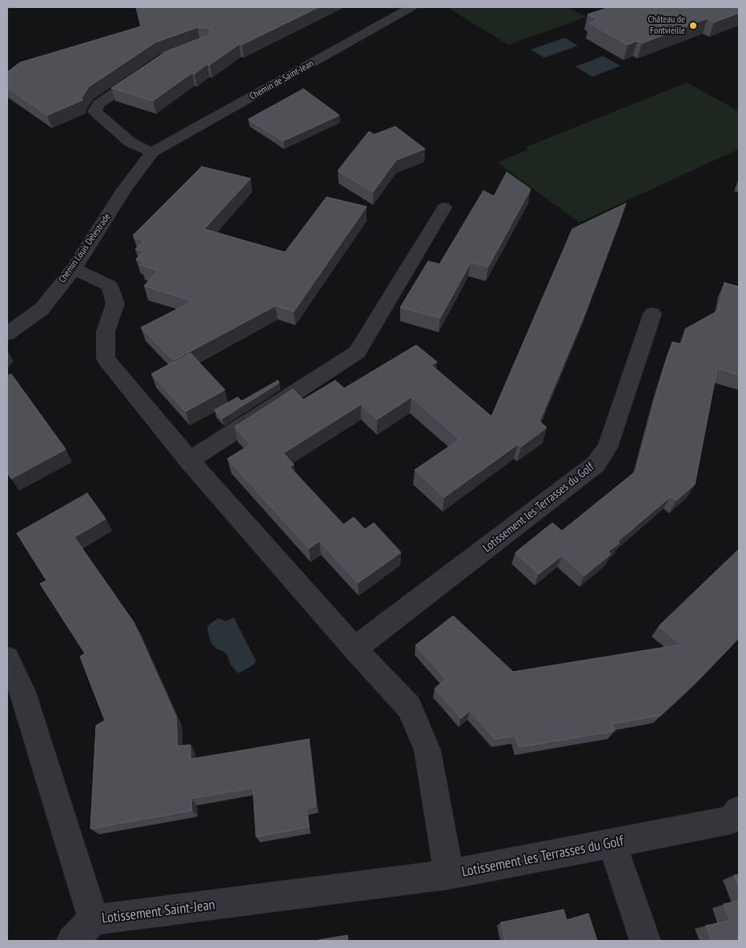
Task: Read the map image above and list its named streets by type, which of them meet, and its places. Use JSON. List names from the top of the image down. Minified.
{"streets":{"street":["Chemin de Saint-Jean","Chemin Louis Delestrade","Lotissement les Terrasses du Golf","Lotissement Saint-Jean"]},"crossings":[["Chemin de Saint-Jean","Chemin Louis Delestrade"],["Chemin Louis Delestrade","Lotissement les Terrasses du Golf"],["Lotissement les Terrasses du Golf","Lotissement Saint-Jean"]],"places":["Château de Fontvieille"]}
